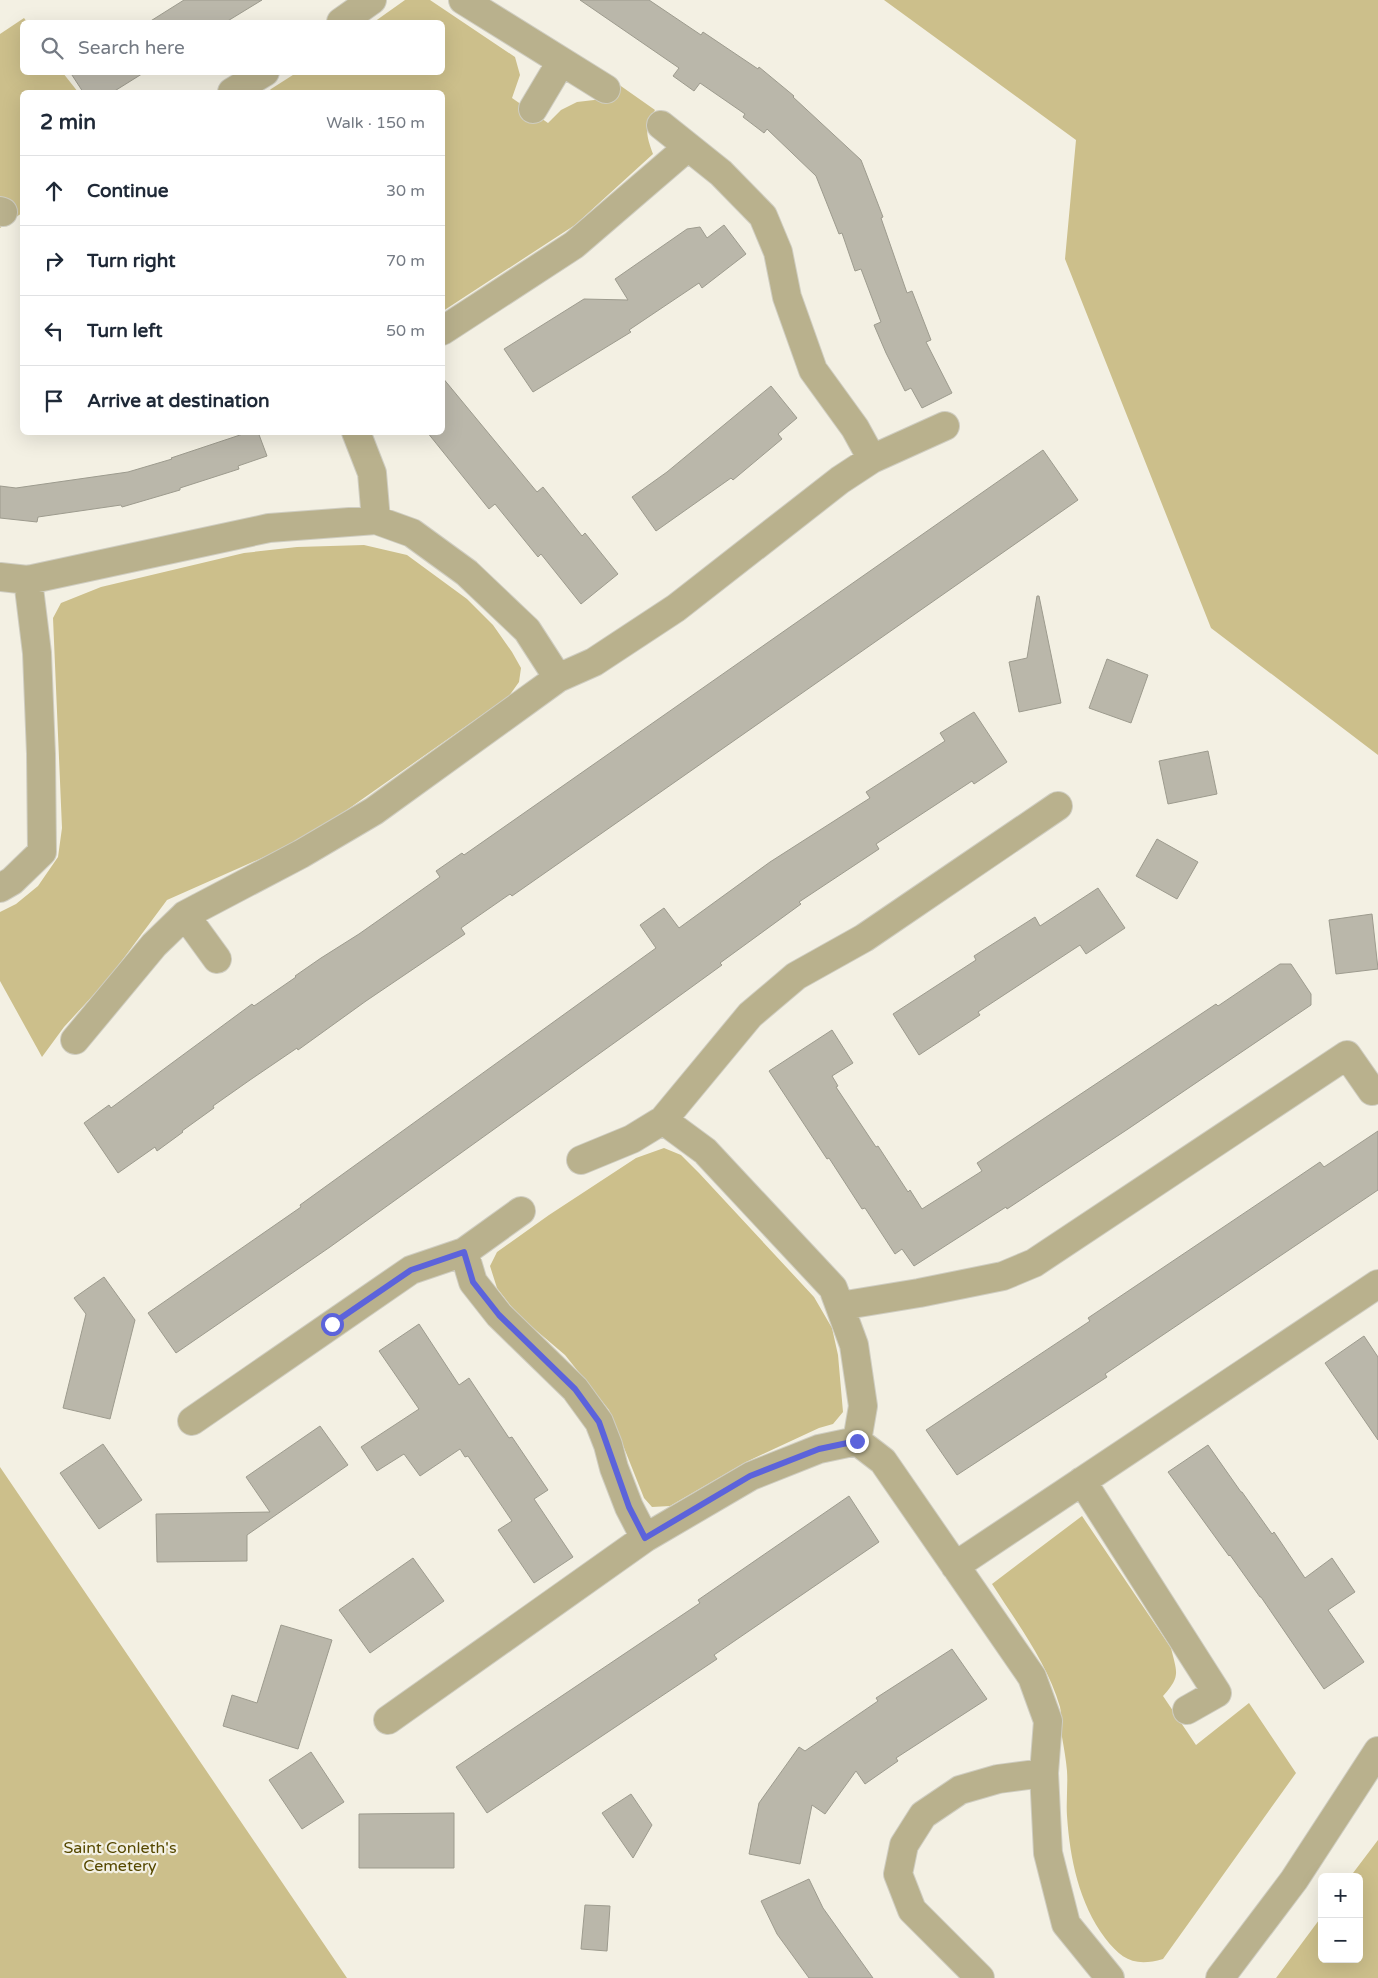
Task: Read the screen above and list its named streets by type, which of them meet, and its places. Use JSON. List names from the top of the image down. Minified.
{"parks":["Saint Conleth's Cemetery"],"page":{"search":"Search here","heading":["2 min","Walk · 150 m"],"list":[["Continue","30 m"],["Turn right","70 m"],["Turn left","50 m"],"Arrive at destination"],"map_buttons":["+","−"]}}
